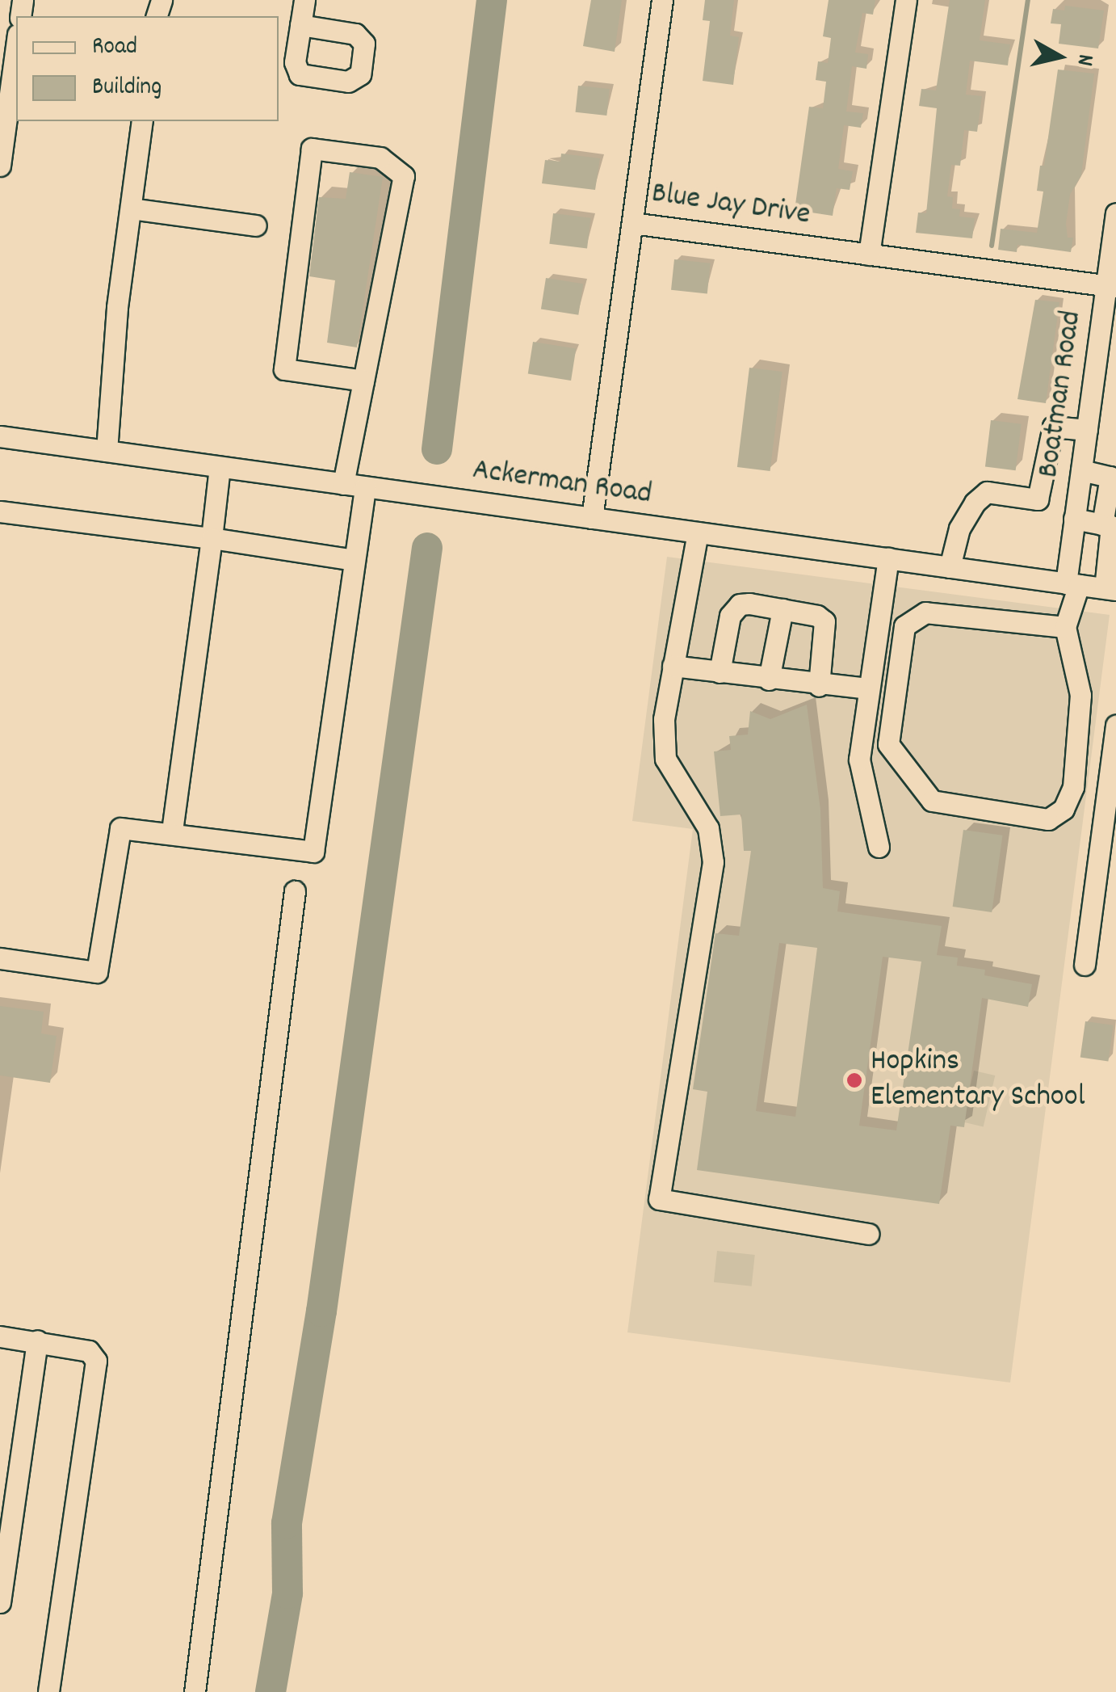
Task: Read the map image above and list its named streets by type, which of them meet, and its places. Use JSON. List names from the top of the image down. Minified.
{"streets":{"street":["Blue Jay Drive","Boatman Road","Ackerman Road"]},"crossings":[["Blue Jay Drive","Boatman Road"],["Blue Jay Drive","Ackerman Road"],["Boatman Road","Ackerman Road"]],"places":["Hopkins Elementary School"],"legend":["Road","Building"],"north":"right"}
